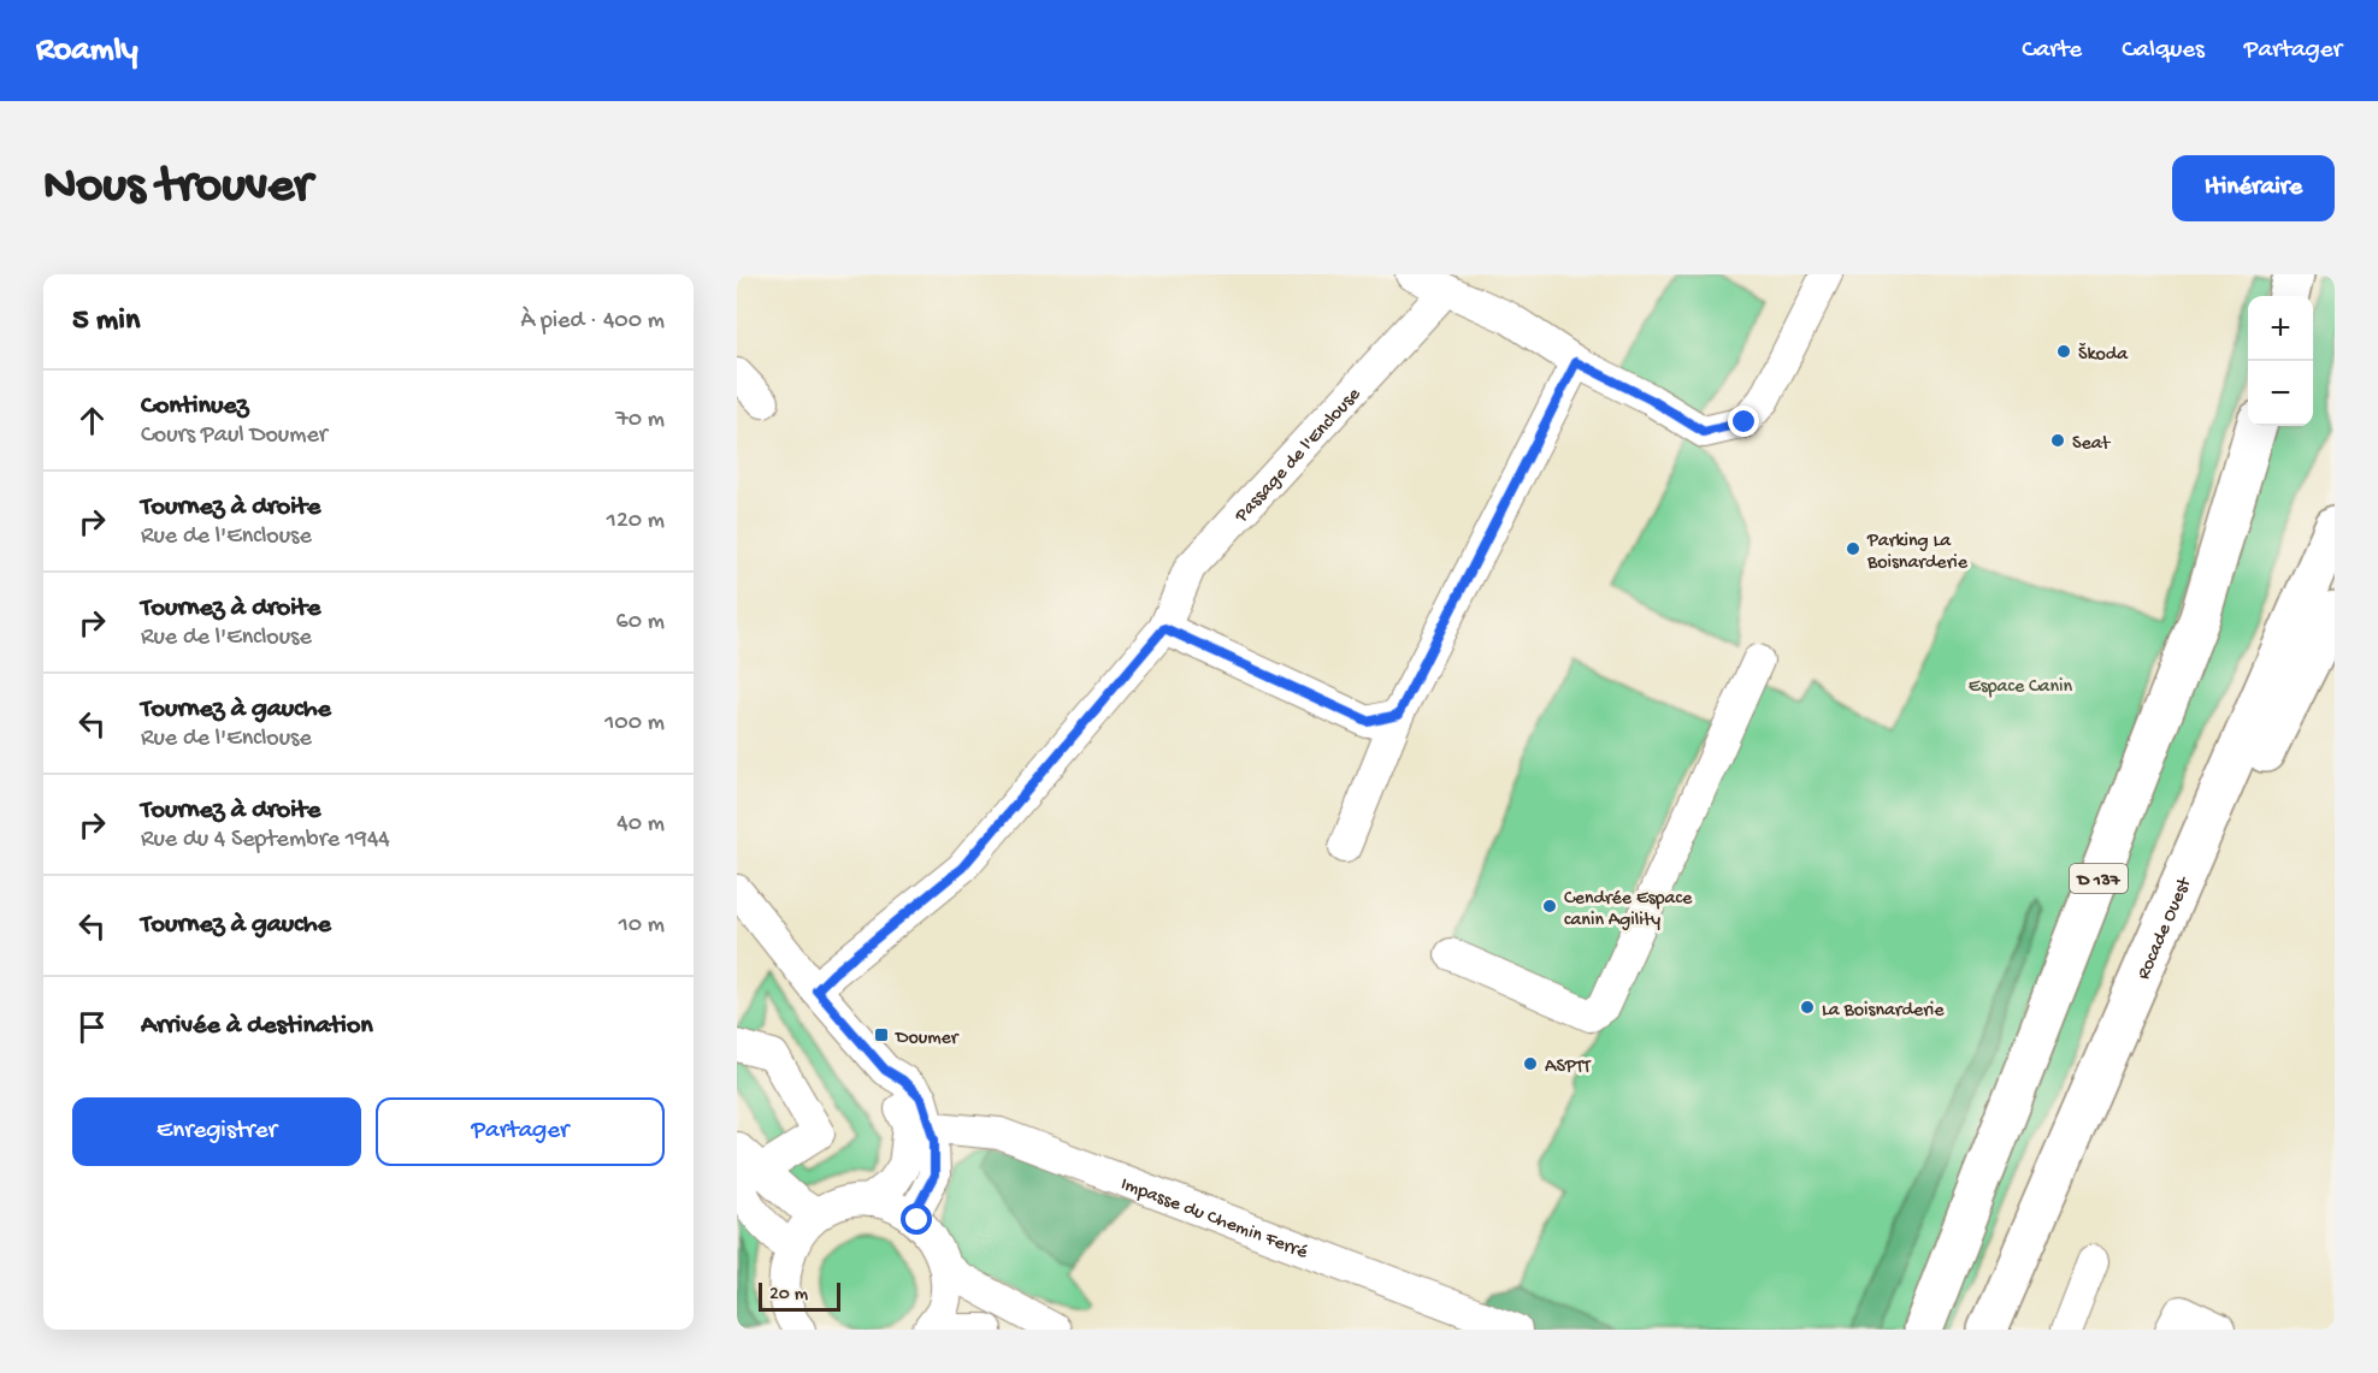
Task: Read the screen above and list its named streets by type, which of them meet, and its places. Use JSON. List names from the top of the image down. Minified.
{"streets":{"main road":["D 137","Rocade Ouest"],"street":["Passage de l'Enclouse","Impasse du Chemin Ferré"]},"parks":["Espace Canin"],"places":{"other":["Škoda","Seat","Parking La Boisnarderie","Cendrée Espace canin Agility","La Boisnarderie","ASPTT"],"transit":["Doumer"]},"scale_bar":"20 m","page":{"header":"Roamly","nav":["Carte","Calques","Partager"],"buttons":["Itinéraire",["Enregistrer","Partager"]],"title":"Nous trouver","heading":["5 min","À pied · 400 m"],"map_buttons":["+","−"],"list":[["Continuez","Cours Paul Doumer","70 m"],["Tournez à droite","Rue de l'Enclouse","120 m"],["Tournez à droite","Rue de l'Enclouse","60 m"],["Tournez à gauche","Rue de l'Enclouse","100 m"],["Tournez à droite","Rue du 4 Septembre 1944","40 m"],["Tournez à gauche","10 m"],"Arrivée à destination"],"scale":"20 m"}}
